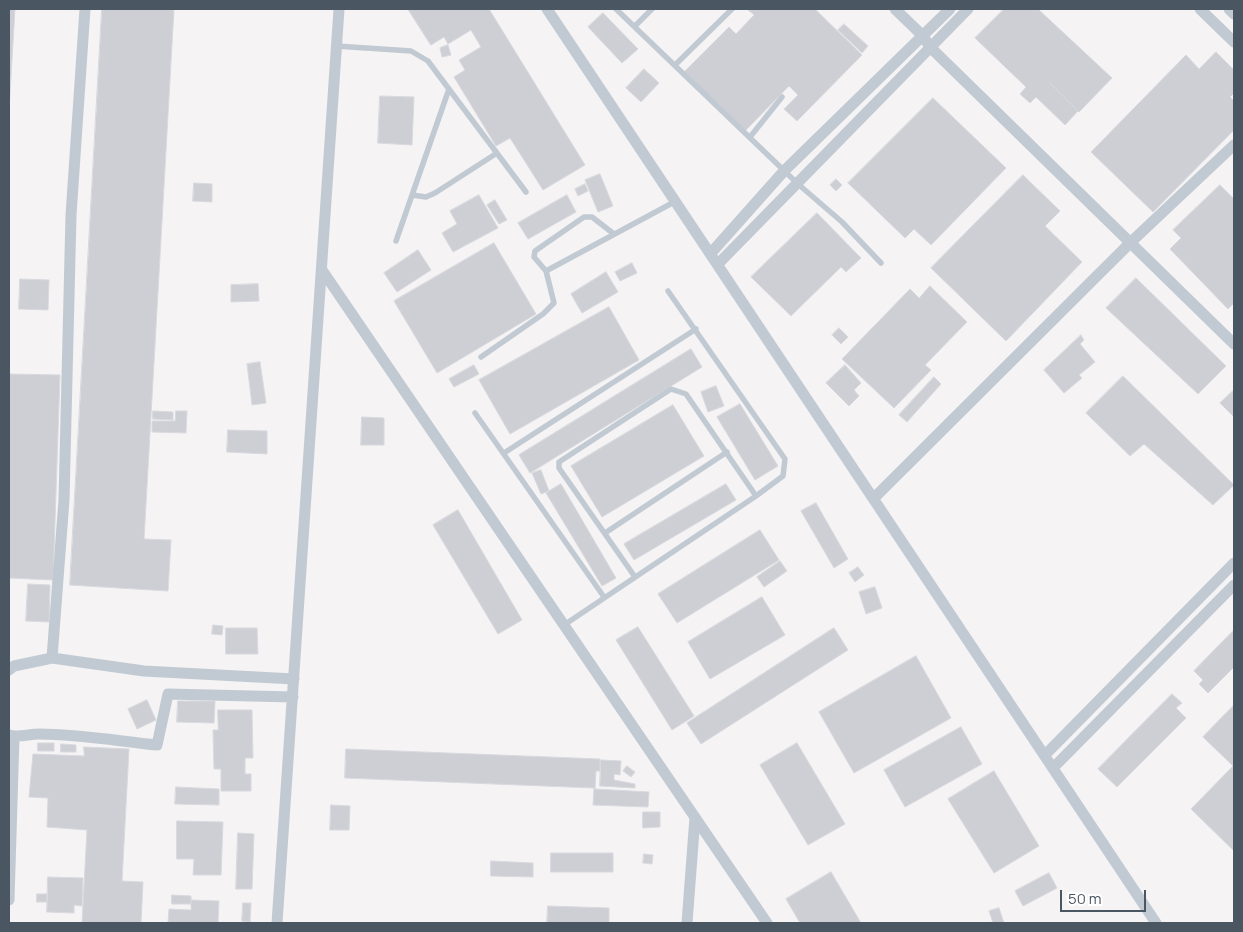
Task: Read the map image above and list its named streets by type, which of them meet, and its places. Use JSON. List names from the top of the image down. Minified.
{"scale_bar":"50 m"}
